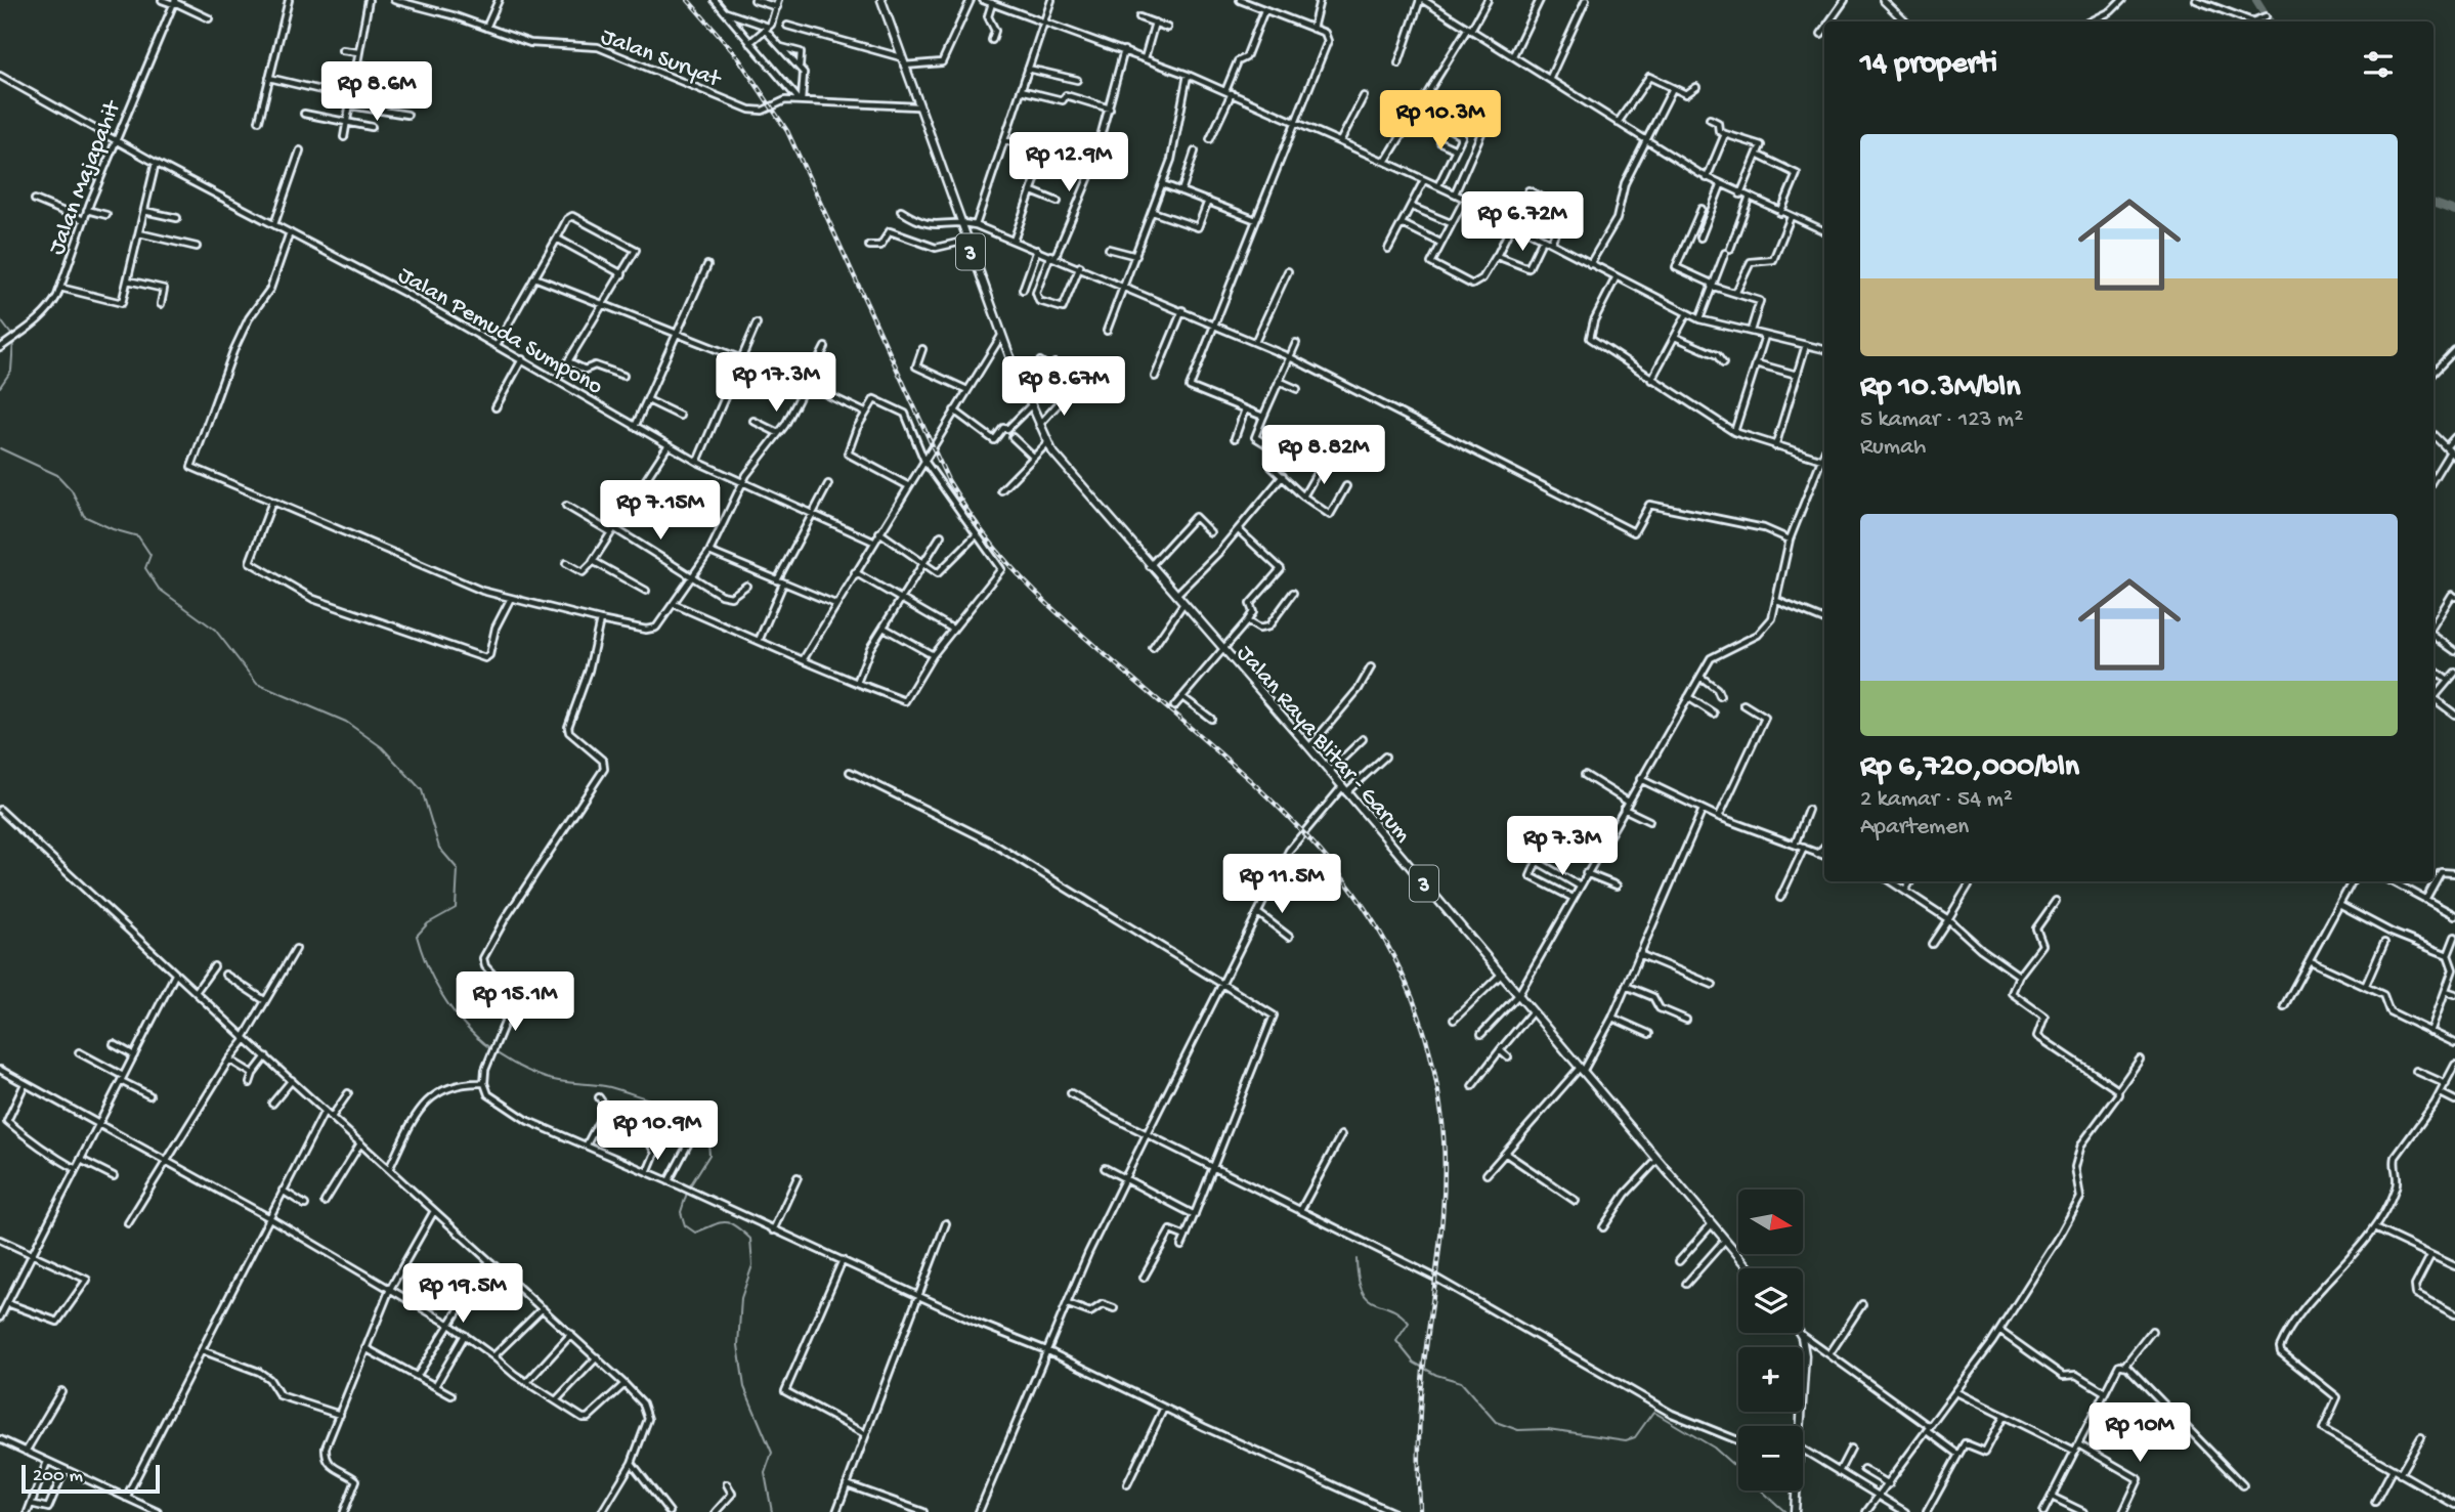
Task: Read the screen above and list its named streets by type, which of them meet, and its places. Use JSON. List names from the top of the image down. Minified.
{"streets":{"highway":["3","Jalan Raya Blitar - Garum"],"street":["Jalan Suryat","Jalan Majapahit","Jalan Pemuda Sumpono"]},"crossings":[["Jalan Suryat","3"],["Jalan Majapahit","Jalan Pemuda Sumpono"],["3","Jalan Raya Blitar - Garum"]],"scale_bar":"200 m","north":"right","page":{"heading":"14 properti","price":["Rp 8.6M","Rp 10.3M","Rp 12.9M","Rp 6.72M","Rp 17.3M","Rp 8.67M","Rp 8.82M","Rp 7.15M","Rp 7.3M","Rp 11.5M","Rp 15.1M","Rp 10.9M","Rp 19.5M","Rp 10M"],"list":[{"name":"Rp 10.3M/bln","note":"5 kamar · 123 m² · Rumah"},{"name":"Rp 6,720,000/bln","note":"2 kamar · 54 m² · Apartemen"}],"map_buttons":["+","−"],"scale":"200 m"}}
